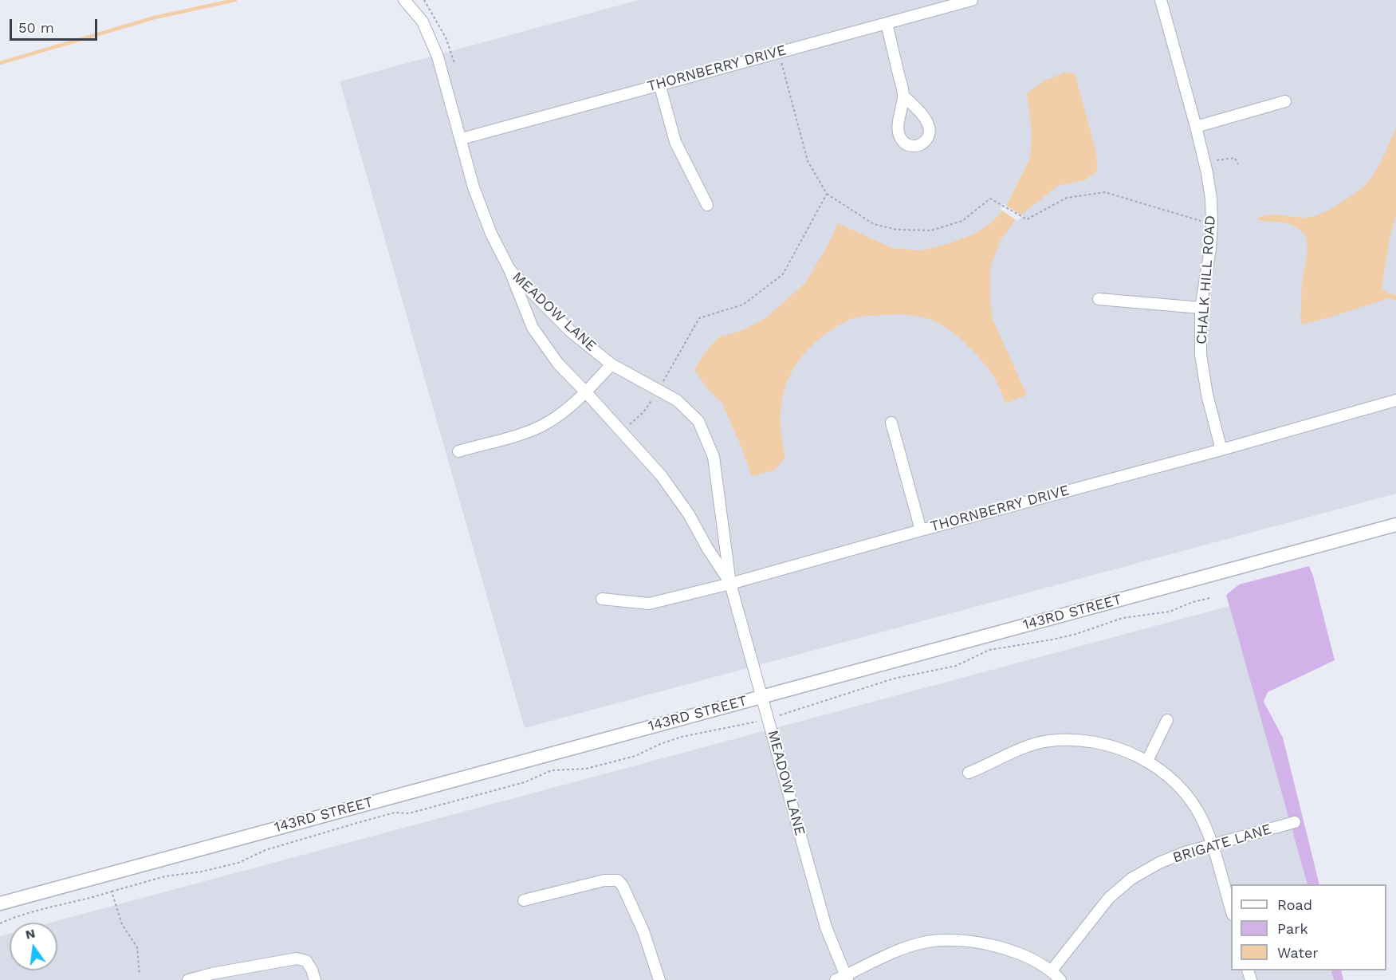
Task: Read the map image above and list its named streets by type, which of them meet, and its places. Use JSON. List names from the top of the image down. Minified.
{"streets":{"street":["THORNBERRY DRIVE","CHALK HILL ROAD","MEADOW LANE","143RD STREET","BRIGATE LANE"]},"crossings":[["THORNBERRY DRIVE","CHALK HILL ROAD"],["THORNBERRY DRIVE","MEADOW LANE"],["MEADOW LANE","143RD STREET"]],"legend":["Road","Park","Water"],"scale_bar":"50 m","north":"top"}
